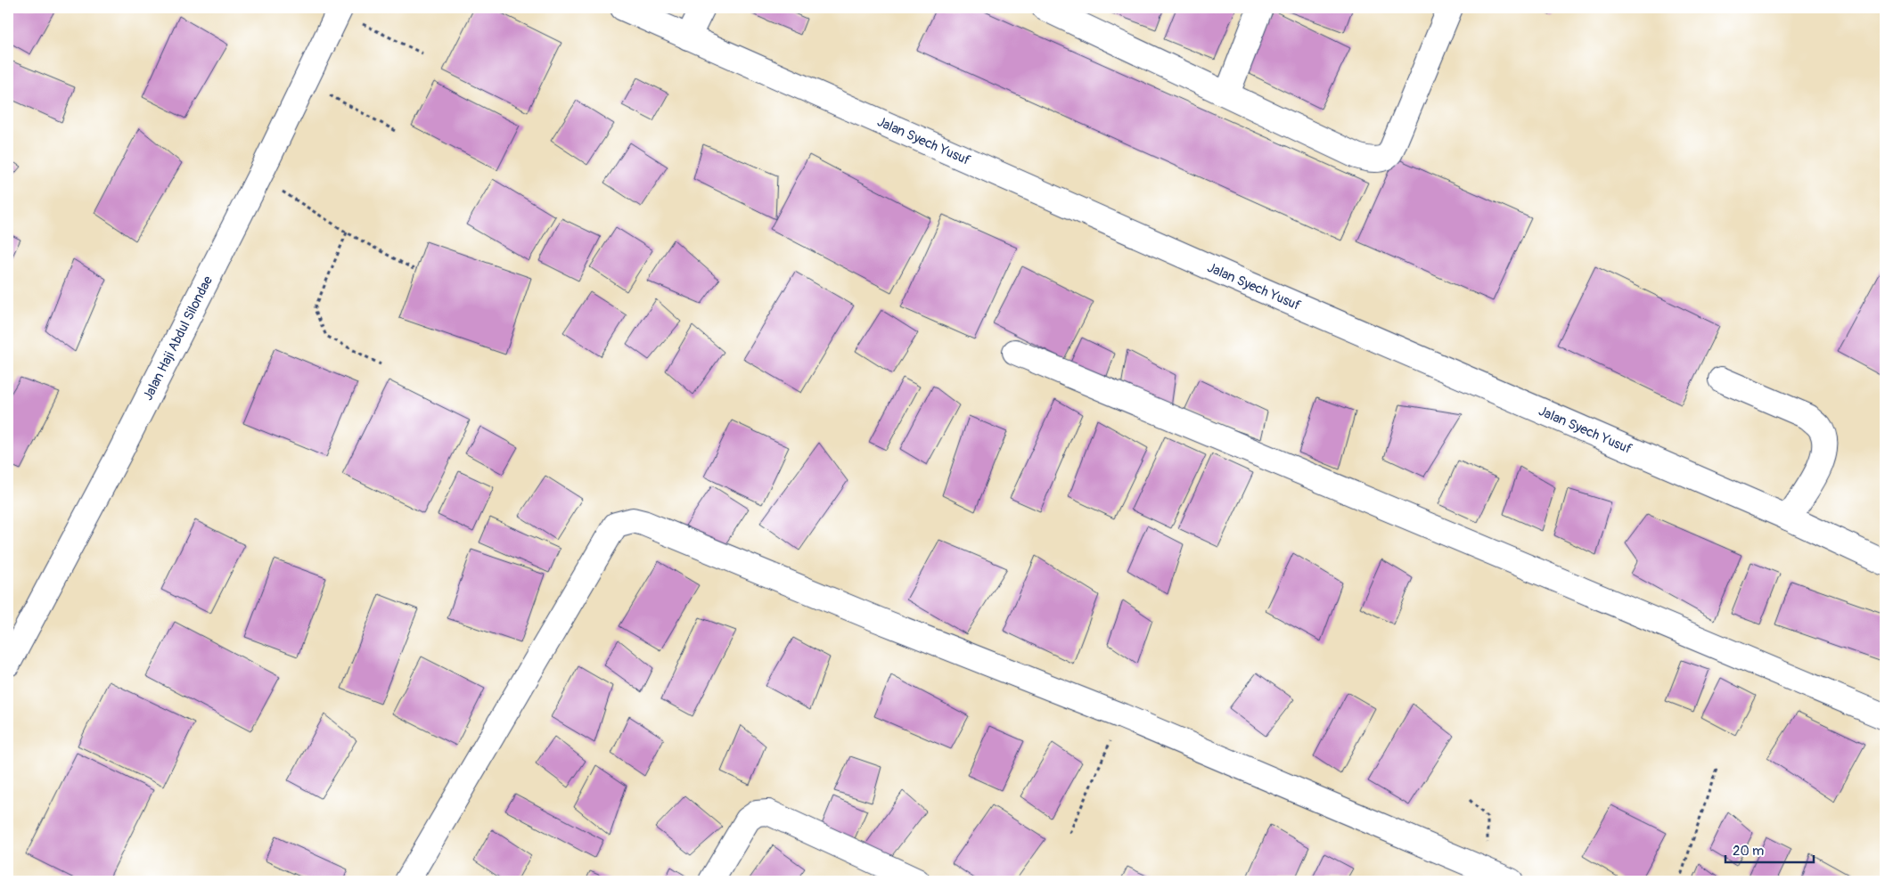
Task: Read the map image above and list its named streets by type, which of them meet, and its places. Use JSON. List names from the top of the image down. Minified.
{"streets":{"main road":["Jalan Syech Yusuf","Jalan Haji Abdul Silondae"]},"scale_bar":"20 m"}
